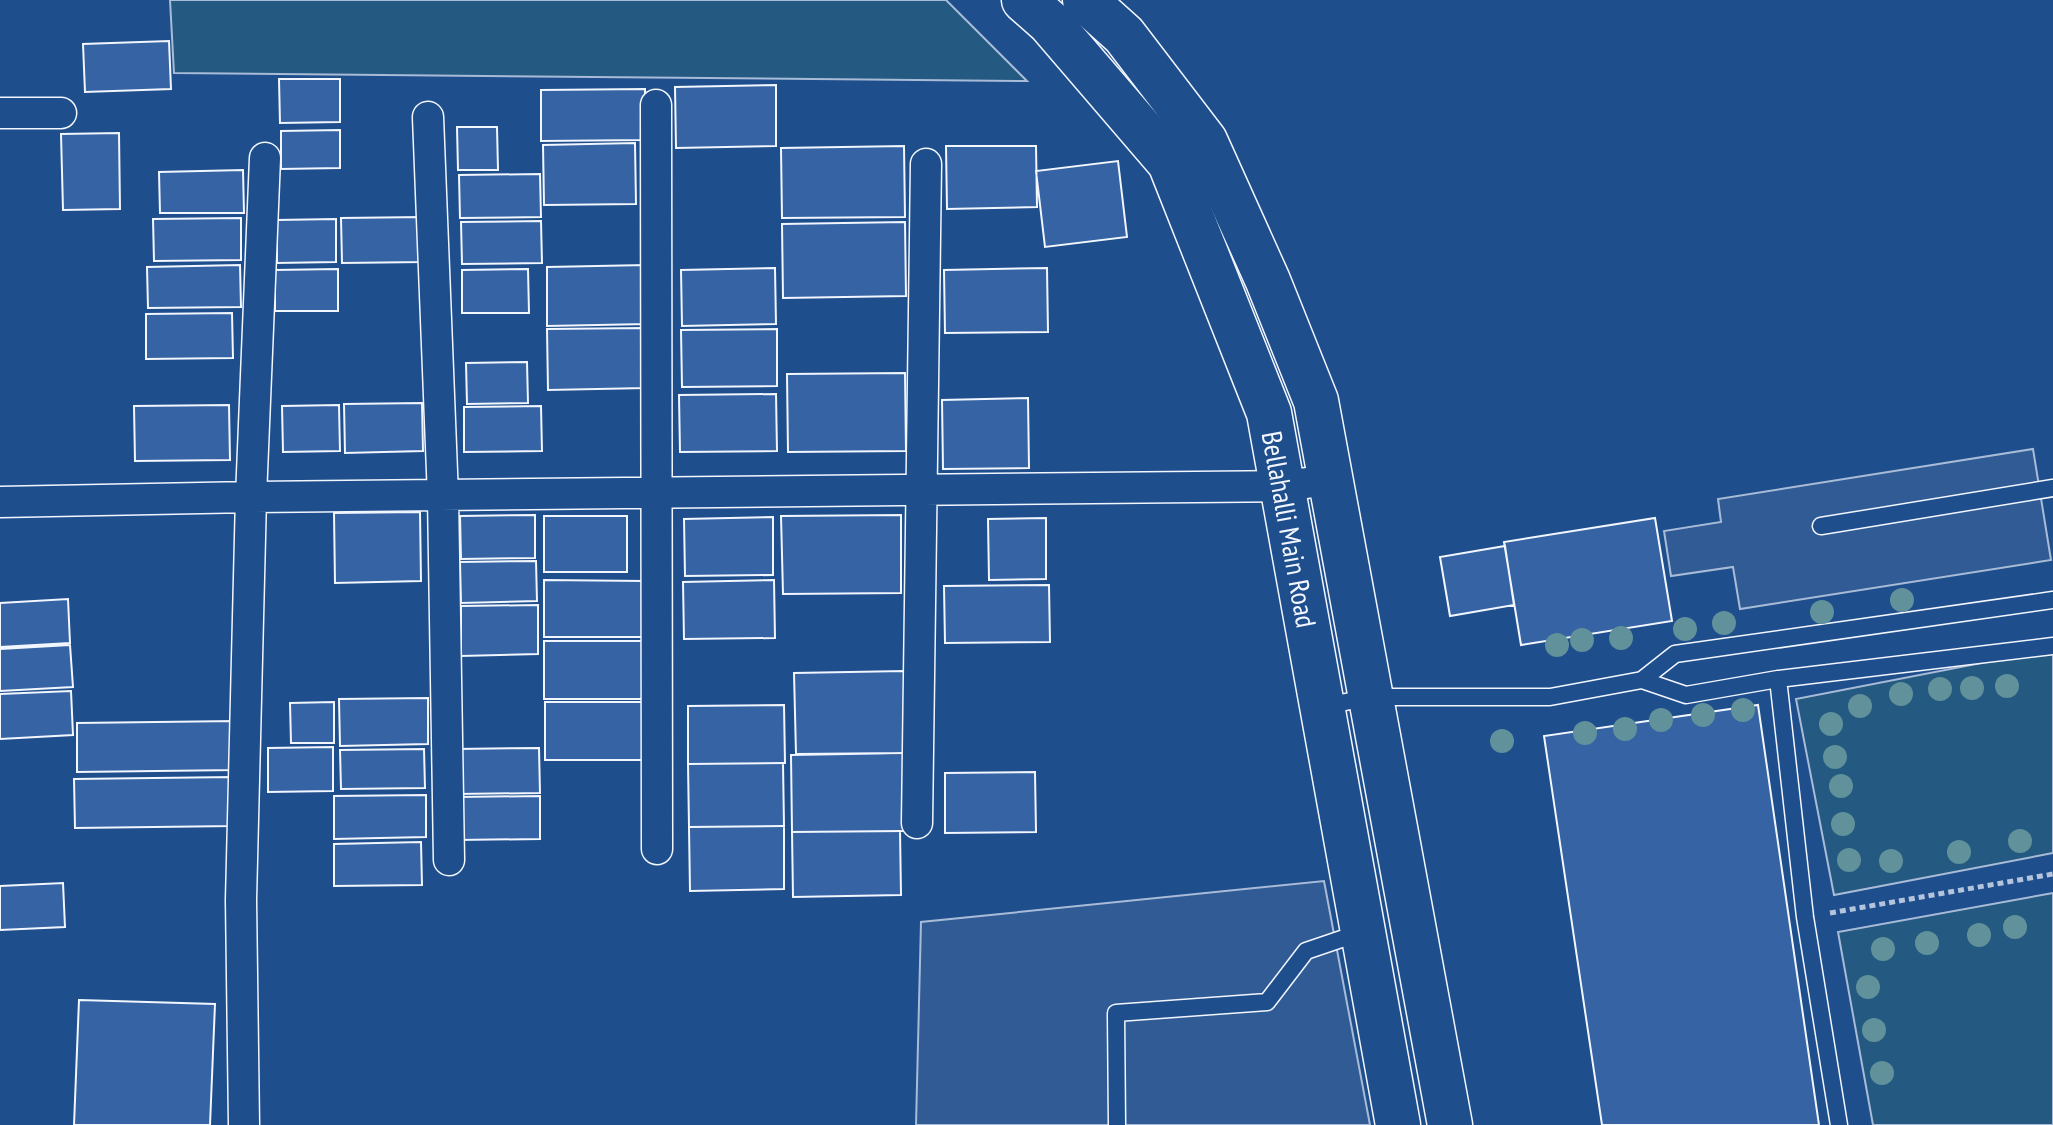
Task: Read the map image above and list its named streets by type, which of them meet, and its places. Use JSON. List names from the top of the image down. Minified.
{"streets":{"main road":["Bellahalli Main Road"]}}
